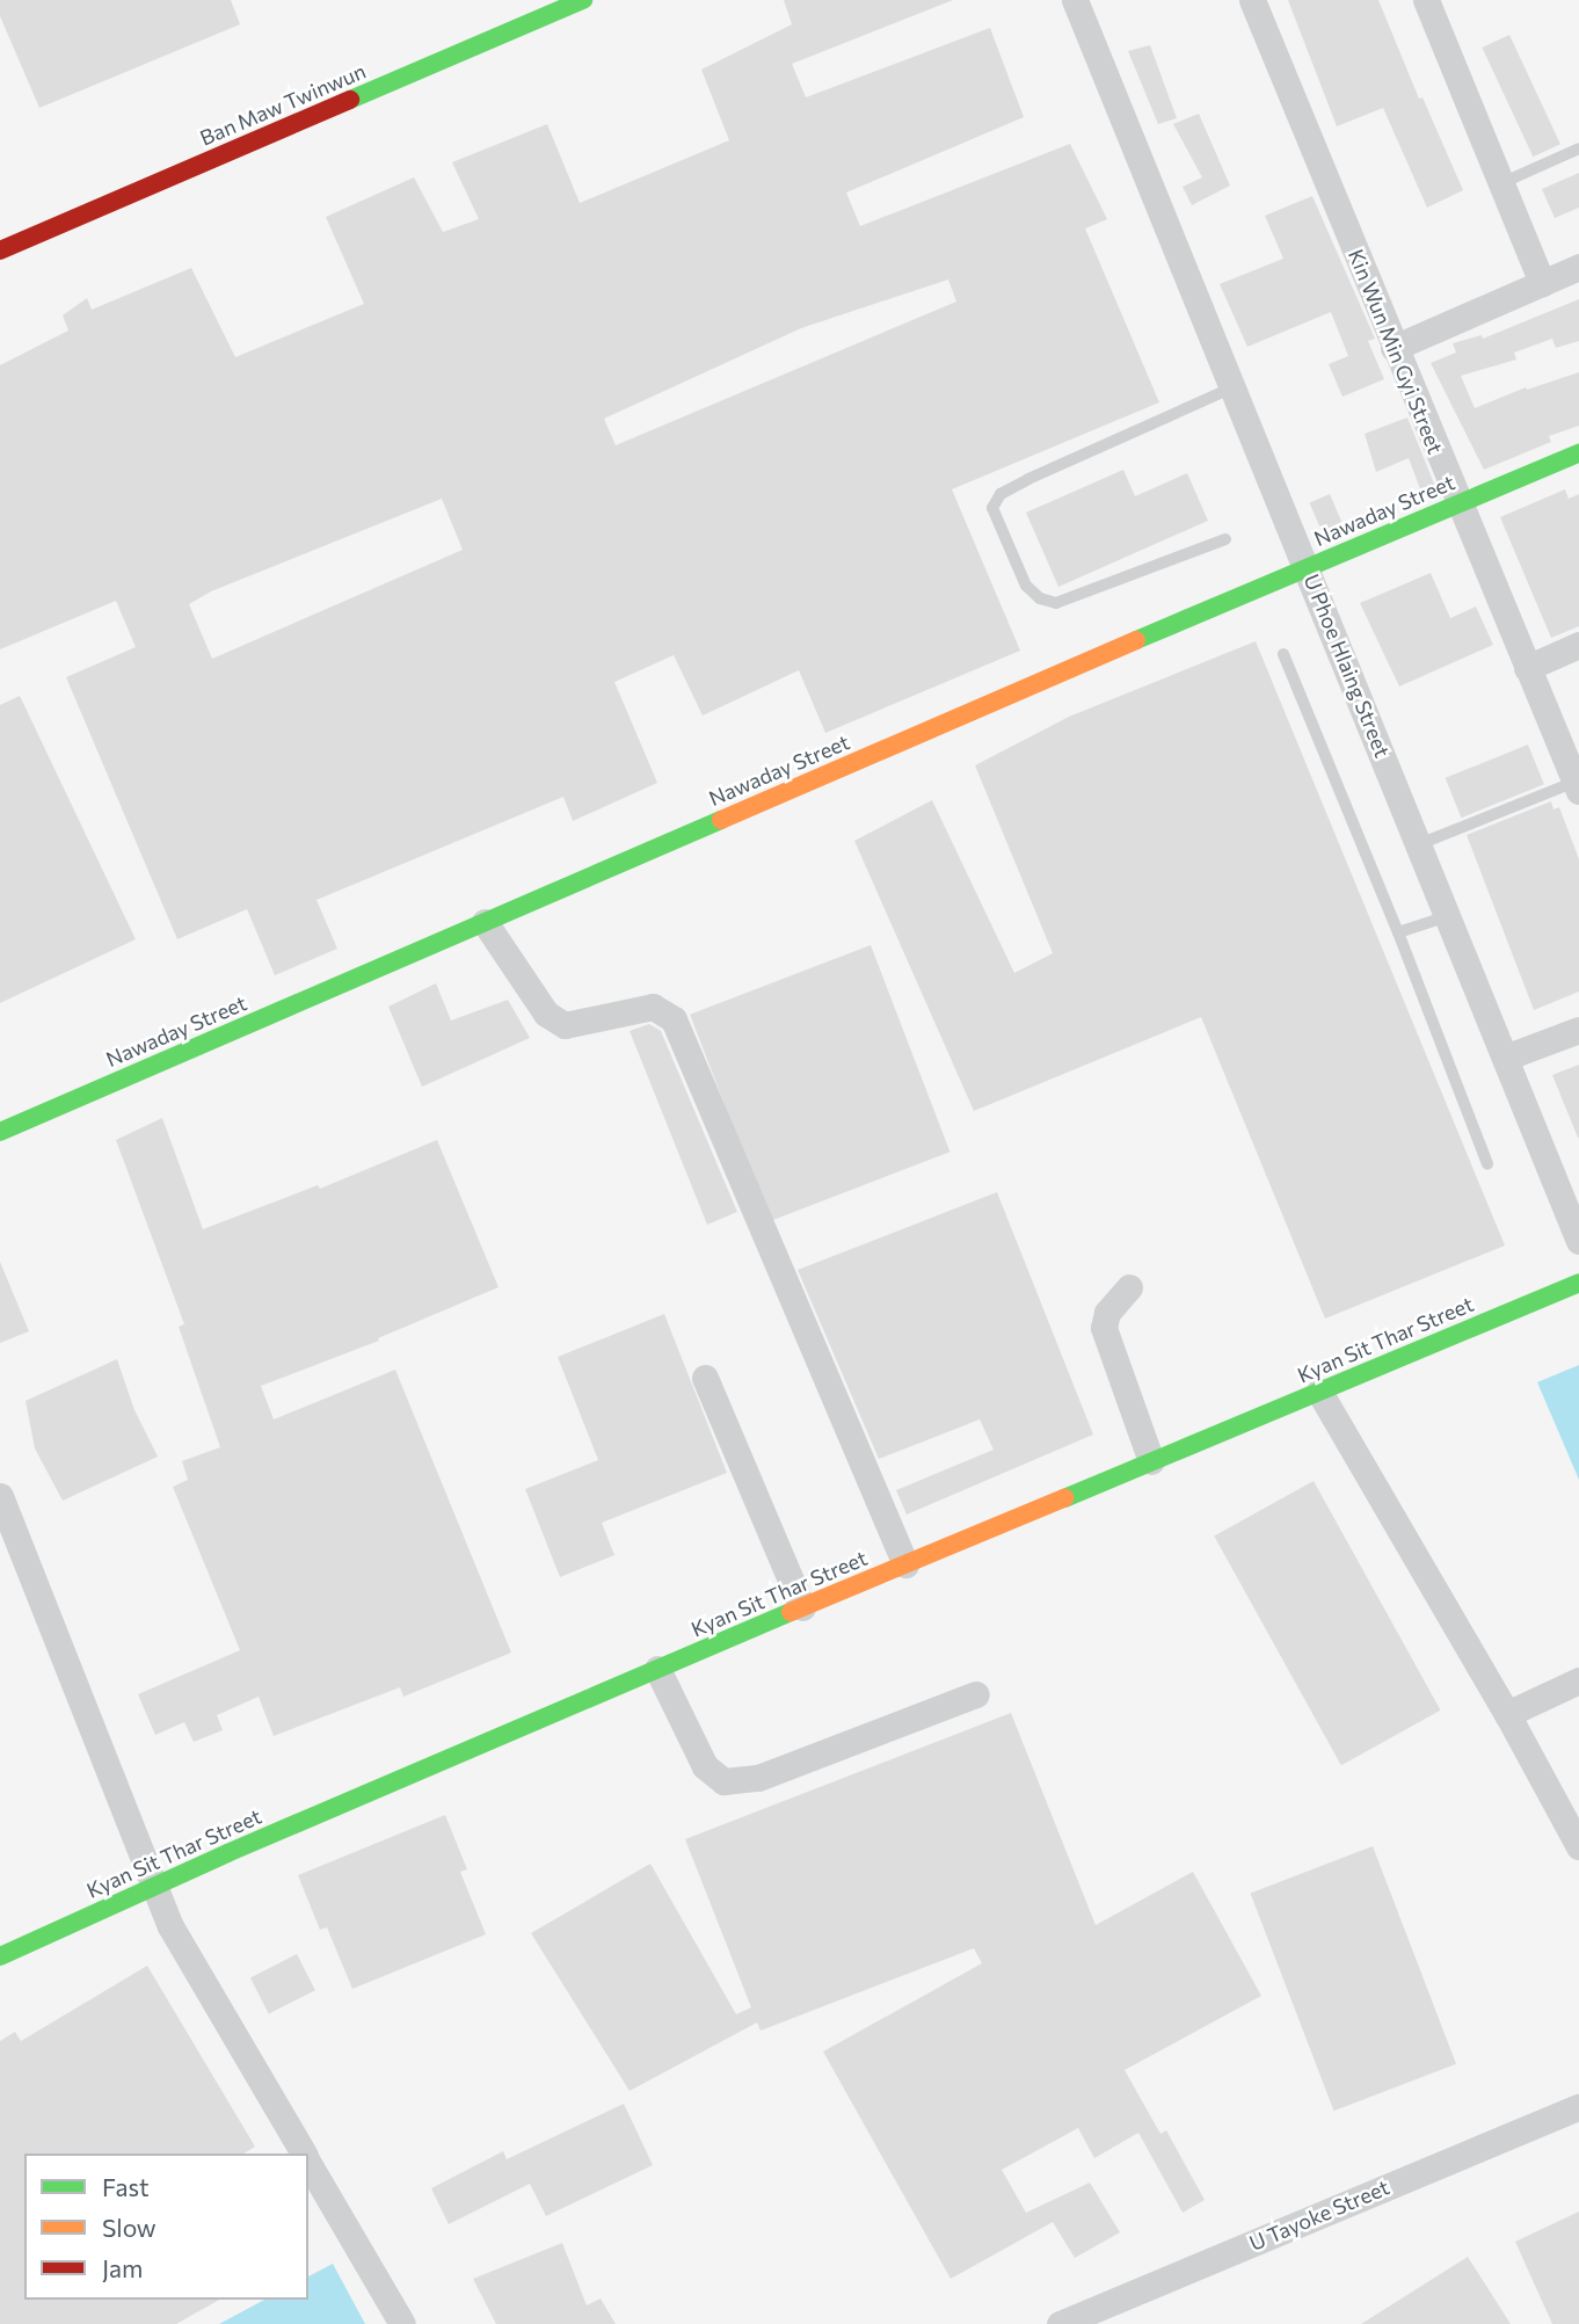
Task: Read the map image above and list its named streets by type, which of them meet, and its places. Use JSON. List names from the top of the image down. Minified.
{"streets":{"street":["Ban Maw Twinwun","Kin Wun Min Gyi Street","Nawaday Street","U Phoe Hlaing Street","Kyan Sit Thar Street","U Tayoke Street"]},"crossings":[["Kin Wun Min Gyi Street","Nawaday Street"],["Nawaday Street","U Phoe Hlaing Street"]],"legend":["Fast","Slow","Jam"]}
